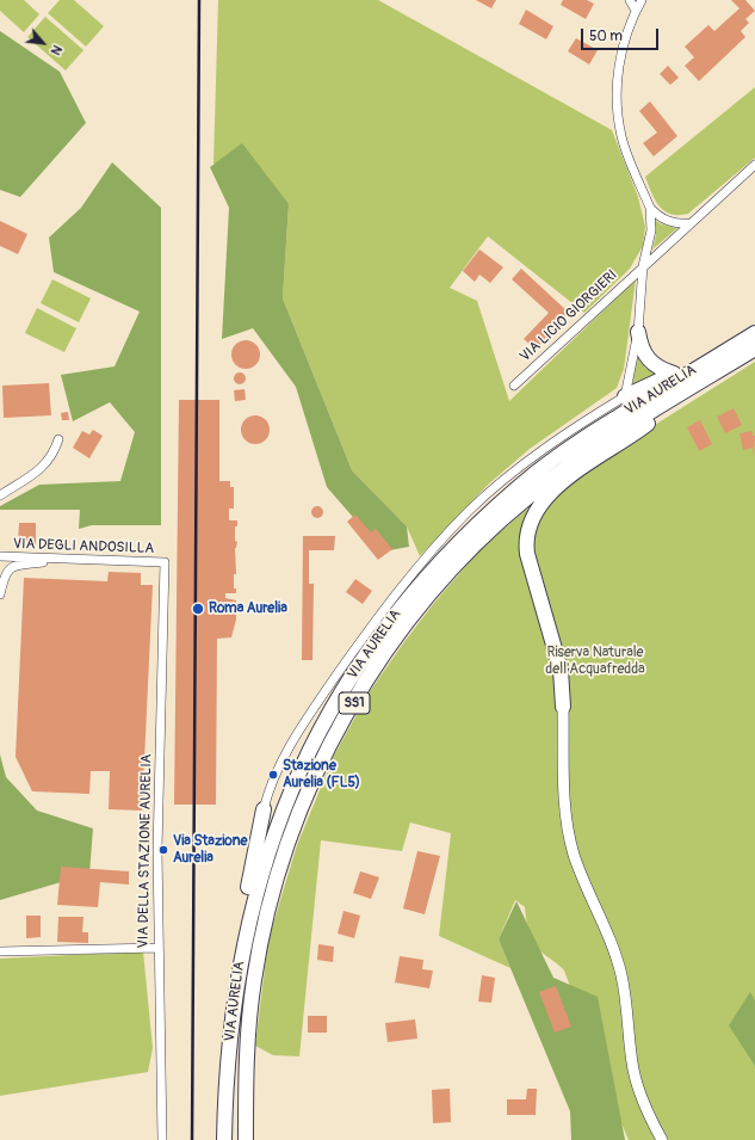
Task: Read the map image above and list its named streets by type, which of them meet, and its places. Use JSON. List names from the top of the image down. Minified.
{"streets":{"highway":["VIA AURELIA","SS1"],"street":["VIA LICIO GIORGIERI","VIA DEGLI ANDOSILLA","VIA DELLA STAZIONE AURELIA"]},"crossings":[["VIA LICIO GIORGIERI","VIA AURELIA"],["VIA DEGLI ANDOSILLA","VIA DELLA STAZIONE AURELIA"]],"parks":["Riserva Naturale dell'Acquafredda"],"places":["Roma Aurelia","Stazione Aurelia (FL5)","Via Stazione Aurelia"],"scale_bar":"50 m","north":"bottom right"}
